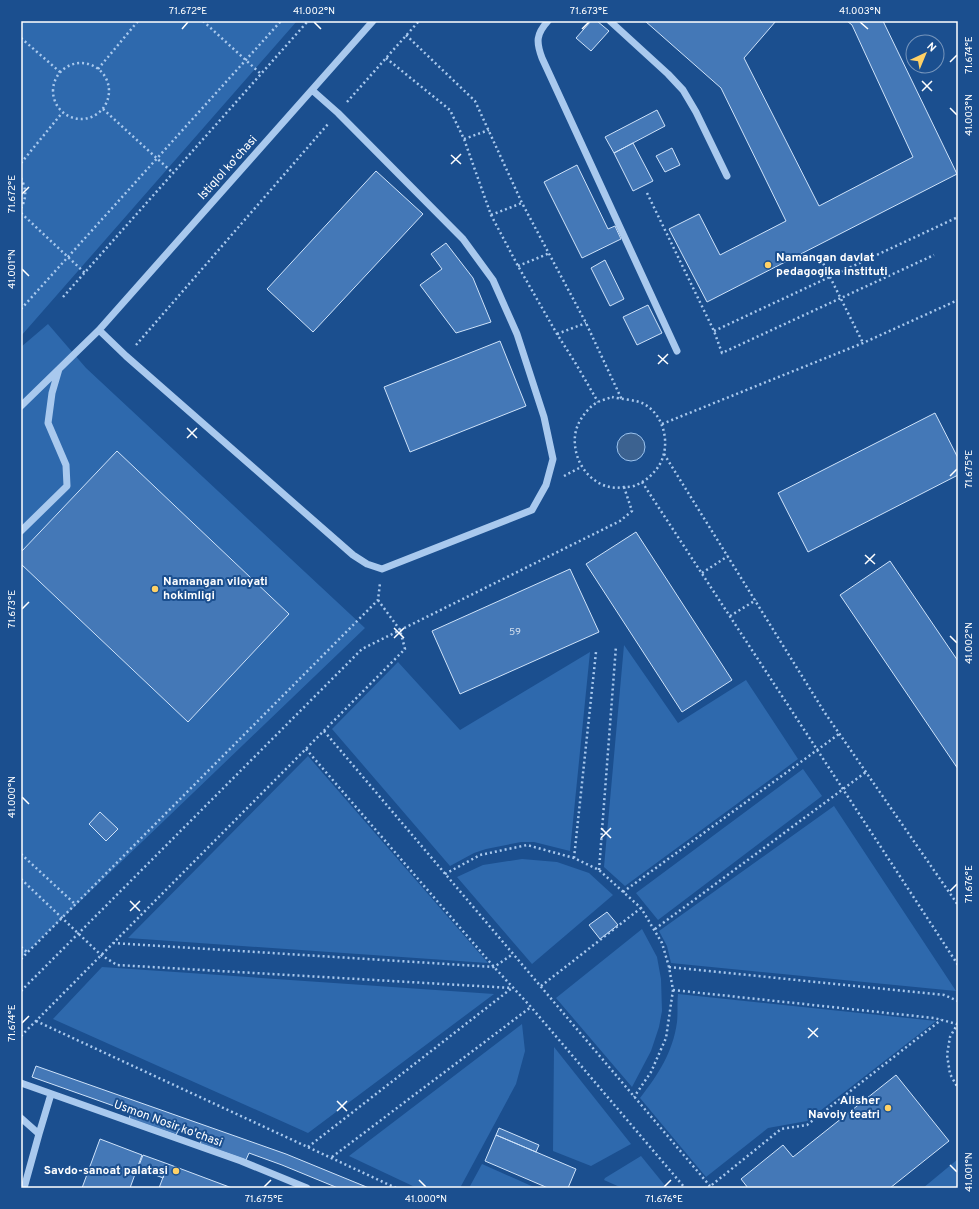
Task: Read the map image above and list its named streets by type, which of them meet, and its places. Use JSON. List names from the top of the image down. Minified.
{"streets":{"street":["Istiqlol ko'chasi","Usmon Nosir ko'chasi"]},"places":["Namangan davlat pedagogika instituti","Namangan viloyati hokimligi","Alisher Navoiy teatri","Savdo-sanoat palatasi"],"house_numbers":["59"],"north":"top right","coordinates":["71.672°E","41.002°N","71.673°E","41.003°N","71.674°E","41.001°N","71.675°E","41.000°N","71.676°E"]}
